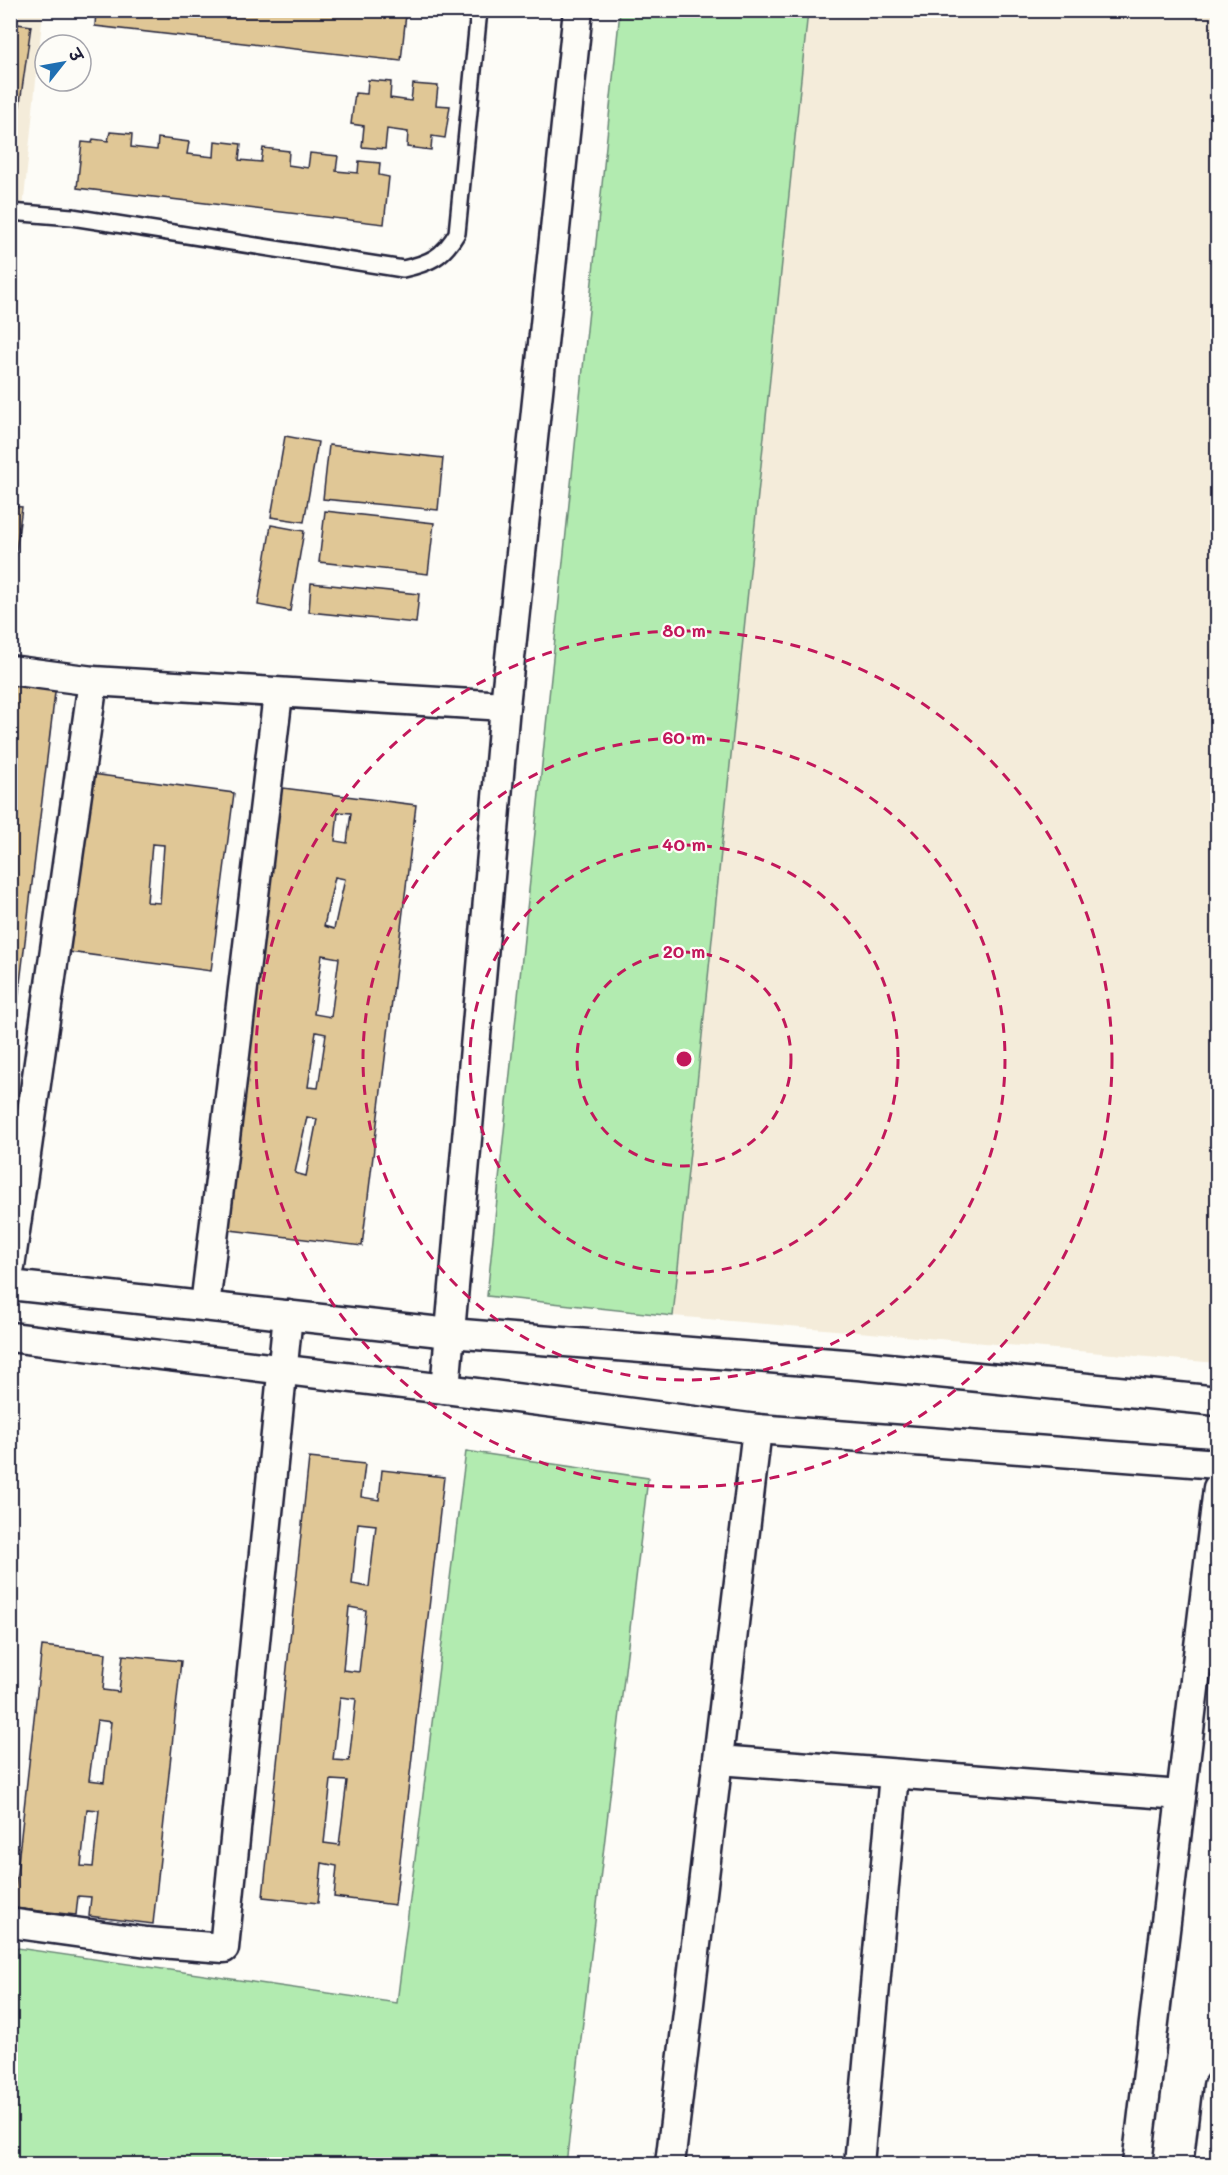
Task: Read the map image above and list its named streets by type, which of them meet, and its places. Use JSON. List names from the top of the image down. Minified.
{"north":"top right","rings":["80 m","60 m","40 m","20 m"]}
